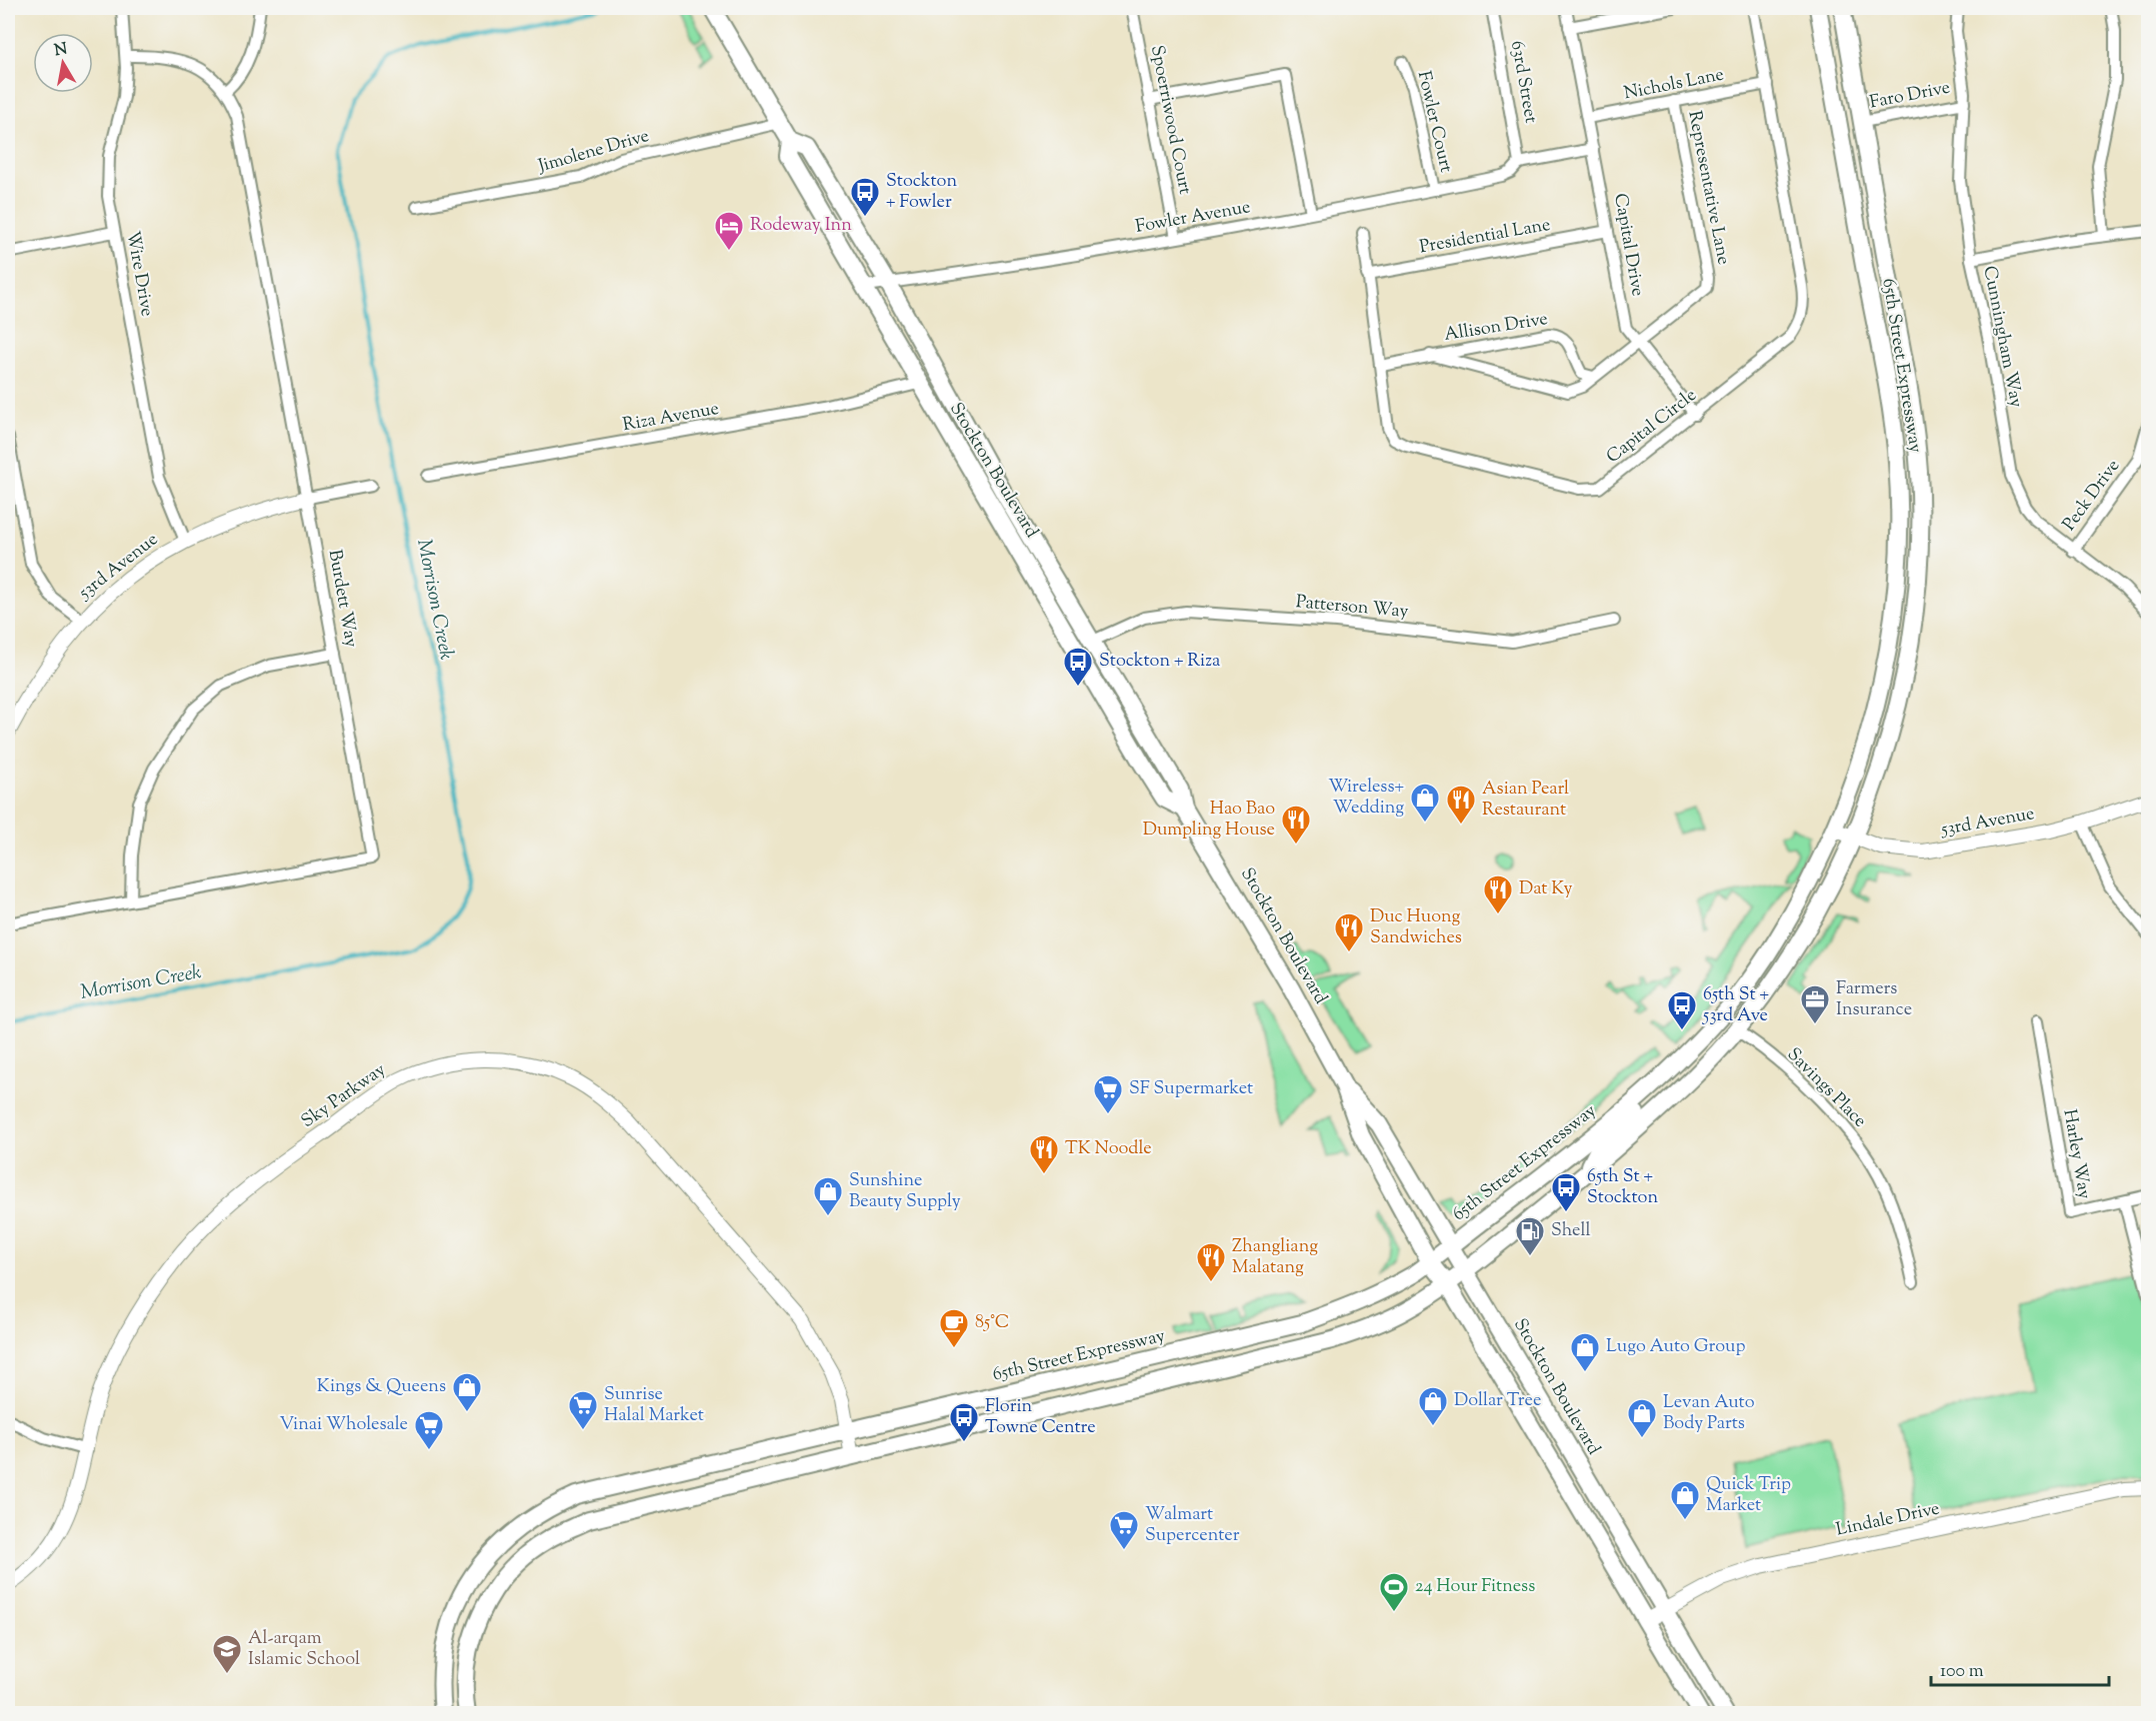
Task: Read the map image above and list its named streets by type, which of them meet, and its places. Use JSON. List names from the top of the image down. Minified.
{"streets":{"main road":["65th Street Expressway","Stockton Boulevard"],"street":["63rd Street","Nichols Lane","Faro Drive","Spoerriwood Court","Fowler Court","Jimolene Drive","Representative Lane","Fowler Avenue","Presidential Lane","Capital Drive","Wire Drive","Allison Drive","Cunningham Way","Riza Avenue","Capital Circle","Peck Drive","53rd Avenue","Burdett Way","Patterson Way","Savings Place","Sky Parkway","Harley Way","Lindale Drive"]},"crossings":[["63rd Street","Fowler Avenue"],["Nichols Lane","Representative Lane"],["Nichols Lane","Capital Drive"],["Nichols Lane","Capital Circle"],["Faro Drive","Cunningham Way"],["Faro Drive","65th Street Expressway"],["Spoerriwood Court","Fowler Avenue"],["Fowler Court","Fowler Avenue"],["Jimolene Drive","Stockton Boulevard"],["Representative Lane","Capital Drive"],["Representative Lane","Allison Drive"],["Fowler Avenue","Stockton Boulevard"],["Presidential Lane","Capital Drive"],["Presidential Lane","Capital Circle"],["Capital Drive","Capital Circle"],["Wire Drive","53rd Avenue"],["Wire Drive","Burdett Way"],["Allison Drive","Capital Circle"],["Cunningham Way","Peck Drive"],["65th Street Expressway","Stockton Boulevard"],["65th Street Expressway","53rd Avenue"],["65th Street Expressway","Savings Place"],["65th Street Expressway","Sky Parkway"],["Riza Avenue","Stockton Boulevard"],["Stockton Boulevard","Patterson Way"],["Stockton Boulevard","Lindale Drive"],["53rd Avenue","Burdett Way"]],"water":["Morrison Creek"],"places":{"bus stop":["Stockton + Fowler","Stockton + Riza","65th St + 53rd Ave","65th St + Stockton","Florin Towne Centre"],"hotel":["Rodeway Inn"],"shop":["Wireless+ Wedding","Sunshine Beauty Supply","Lugo Auto Group","Kings & Queens","Dollar Tree","Levan Auto Body Parts","Quick Trip Market"],"restaurant":["Asian Pearl Restaurant","Hao Bao Dumpling House","Dat Ky","Duc Huong Sandwiches","TK Noodle","Zhangliang Malatang"],"office":["Farmers Insurance"],"supermarket":["SF Supermarket","Sunrise Halal Market","Vinai Wholesale","Walmart Supercenter"],"fuel station":["Shell"],"cafe":["85°C"],"sports":["24 Hour Fitness"],"school or university":["Al-arqam Islamic School"]},"scale_bar":"100 m","north":"top"}
